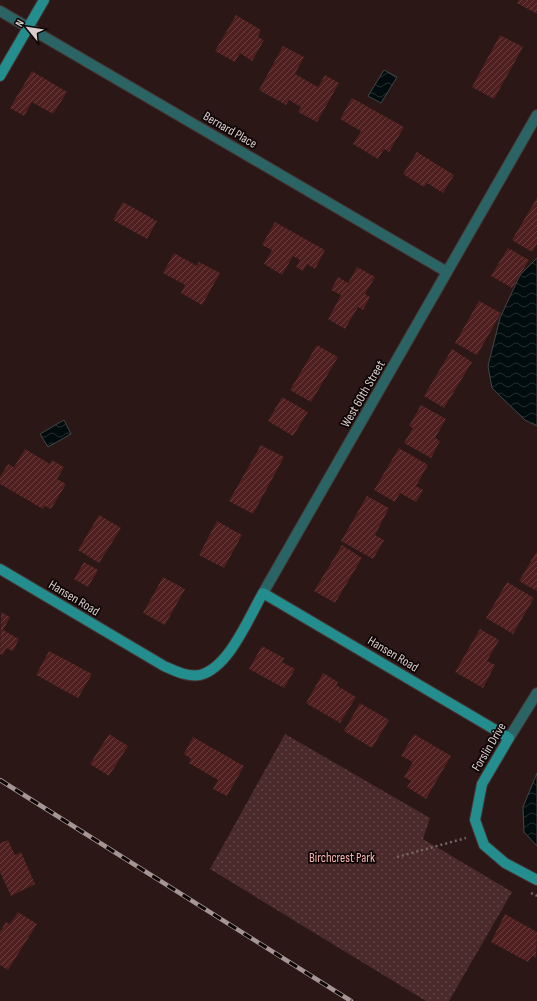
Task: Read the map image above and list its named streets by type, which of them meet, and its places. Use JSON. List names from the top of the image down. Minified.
{"streets":{"street":["Bernard Place","West 60th Street","Hansen Road","Forslin Drive"]},"crossings":[["Bernard Place","West 60th Street"],["West 60th Street","Hansen Road"],["Hansen Road","Forslin Drive"]],"parks":["Birchcrest Park"],"north":"top left"}
